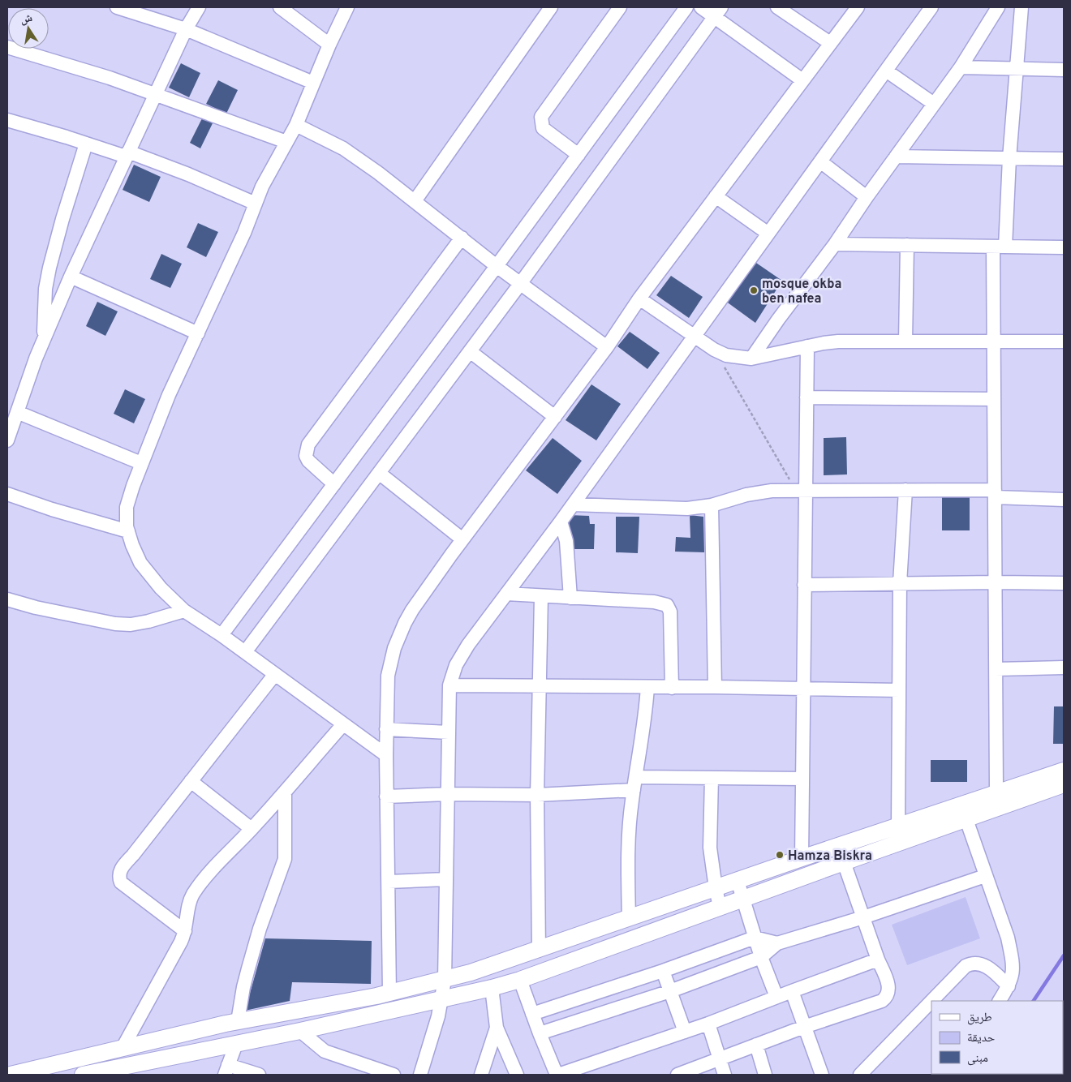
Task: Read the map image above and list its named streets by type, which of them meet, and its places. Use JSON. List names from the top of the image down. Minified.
{"places":["mosque okba ben nafea","Hamza Biskra"],"legend":["طريق","حديقة","مبنى"],"north":"top"}
